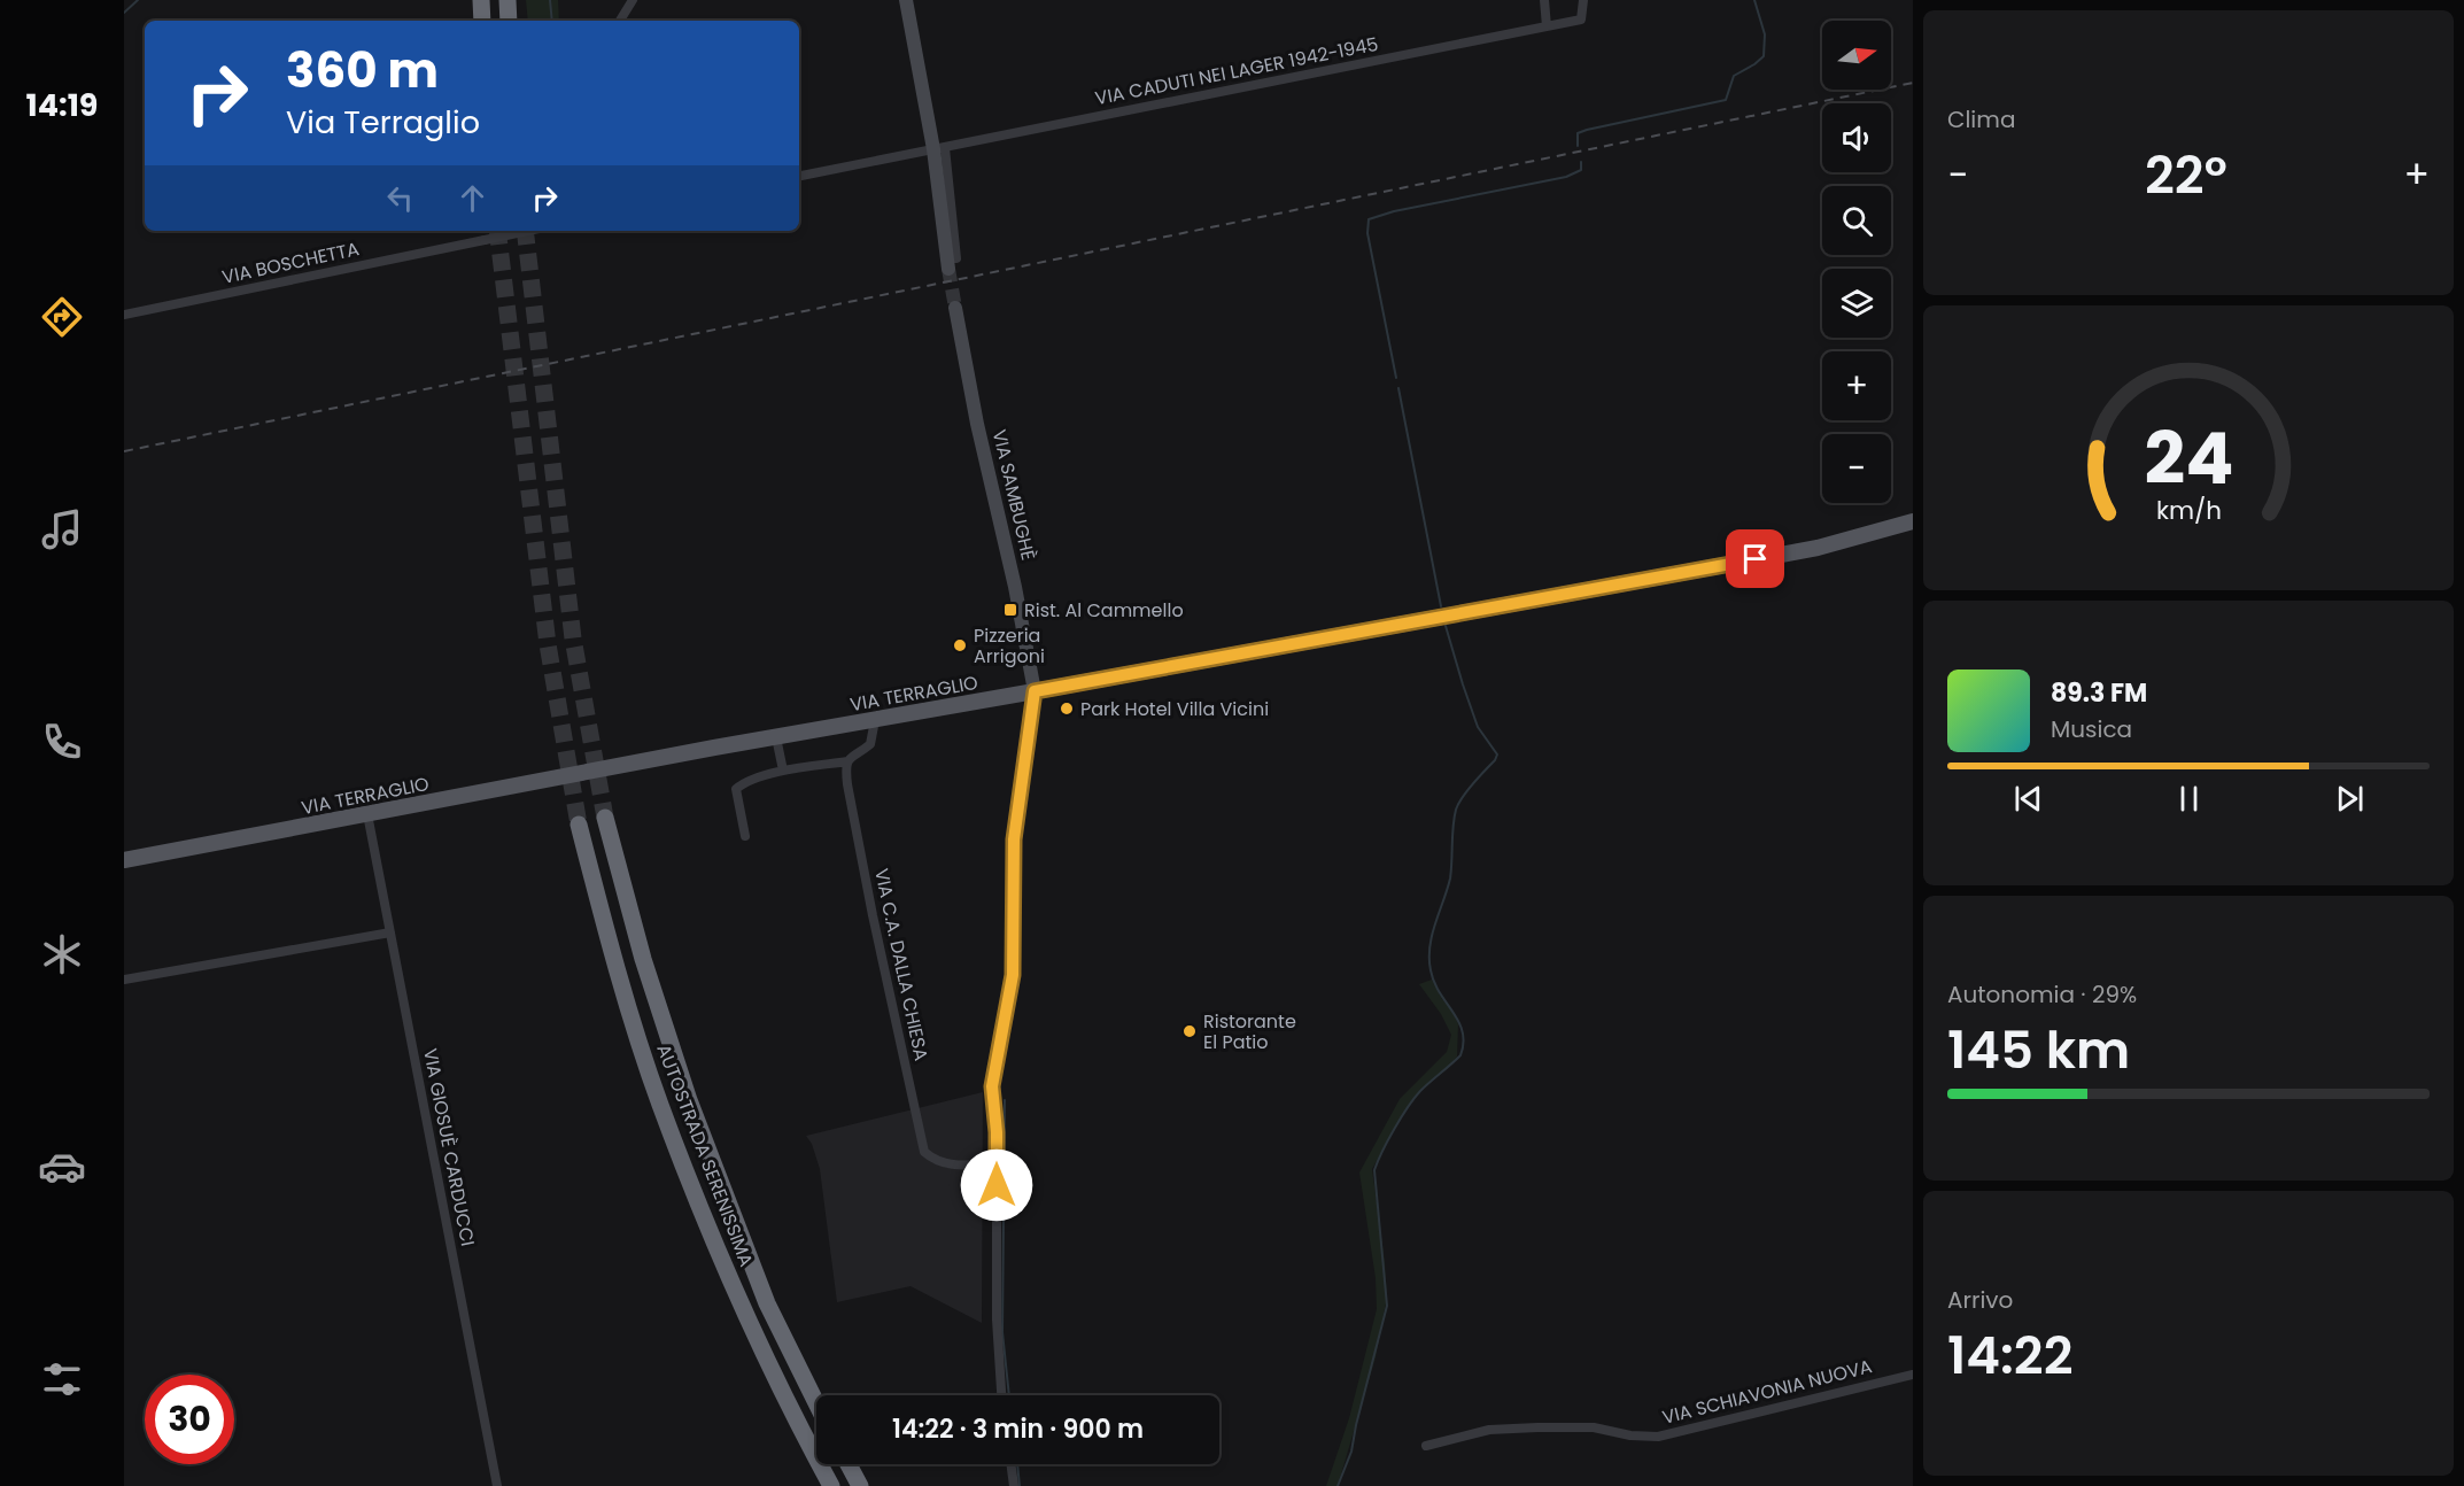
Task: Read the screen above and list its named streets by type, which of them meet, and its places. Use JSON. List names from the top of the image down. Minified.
{"streets":{"highway":["AUTOSTRADA SERENISSIMA"],"main road":["VIA TERRAGLIO"],"street":["VIA CADUTI NEI LAGER 1942-1945","VIA BOSCHETTA","VIA SAMBUGHÈ","VIA C.A. DALLA CHIESA","VIA GIOSUÈ CARDUCCI","VIA SCHIAVONIA NUOVA"]},"crossings":[["VIA SAMBUGHÈ","VIA TERRAGLIO"],["VIA TERRAGLIO","VIA GIOSUÈ CARDUCCI"]],"places":{"transit":["Rist. Al Cammello"],"other":["Pizzeria Arrigoni","Park Hotel Villa Vicini","Ristorante El Patio"]},"north":"right","page":{"tabs":"14:19","tile":["Clima",["Autonomia · 29%","145 km"],["Arrivo","14:22"]],"map_buttons":["+","−"],"turn":["360 m","Via Terraglio"],"heat":["−","22°","+"],"song":["89.3 FM","Musica"],"limit":"30","trip":"14:22 · 3 min · 900 m","gauge":["24","km/h"]}}
